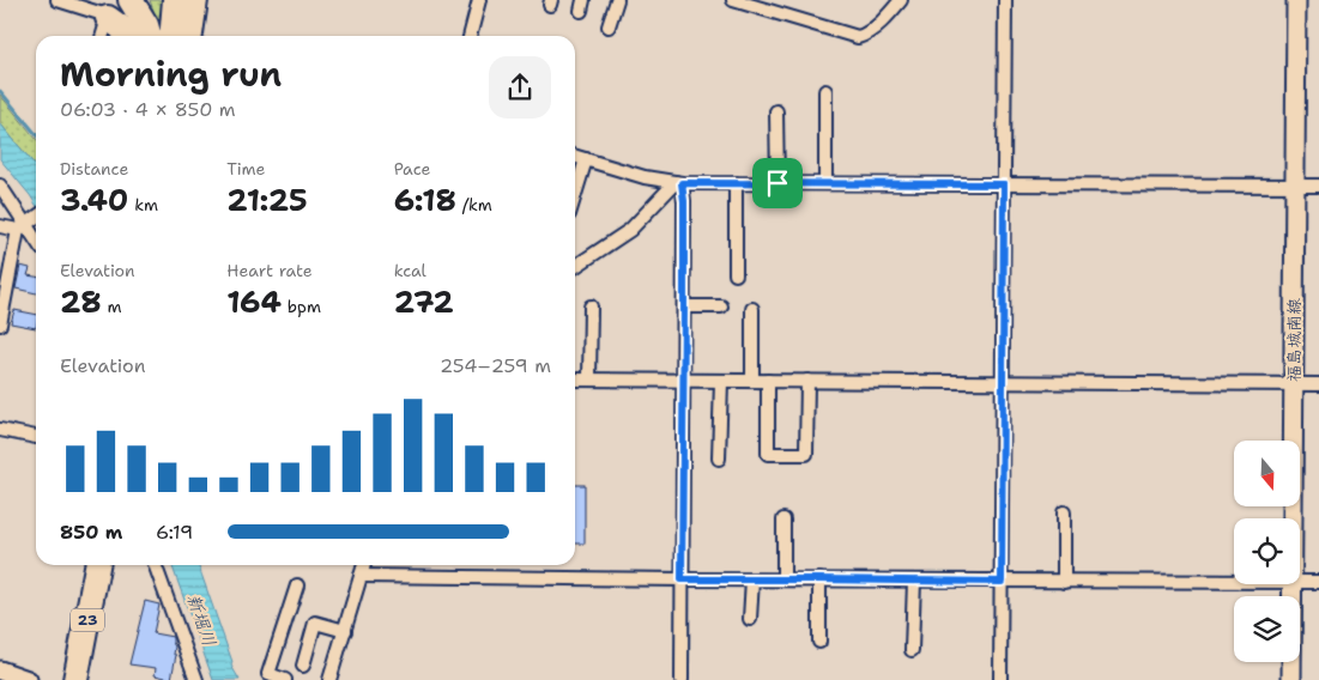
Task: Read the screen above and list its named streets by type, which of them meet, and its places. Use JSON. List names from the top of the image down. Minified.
{"streets":{"highway":["23"],"main road":["福島城南線"]},"water":["新堀川"],"north":"bottom","page":{"heading":["Morning run","06:03 · 4 × 850 m"],"stats":[["Distance","3.40 km"],["Time","21:25"],["Pace","6:18 /km"],["Elevation","28 m"],["Heart rate","164 bpm"],["kcal","272"]],"chart":["Elevation","254–259 m"],"list":[{"name":"850 m","note":"6:19"}]}}
